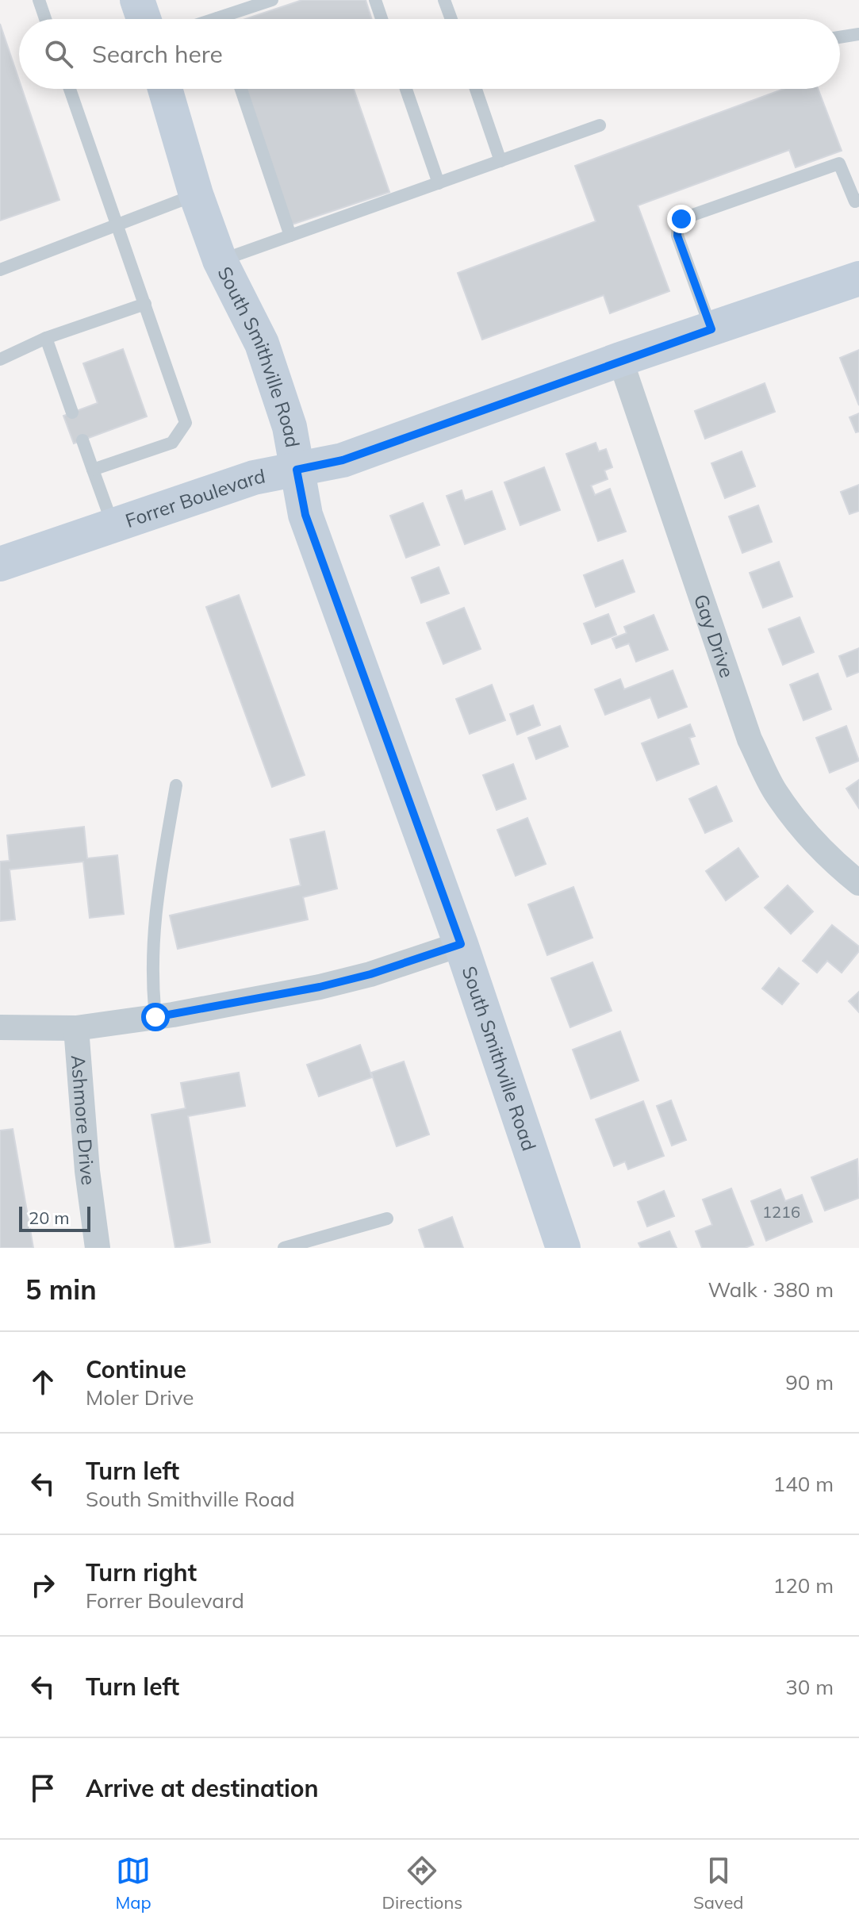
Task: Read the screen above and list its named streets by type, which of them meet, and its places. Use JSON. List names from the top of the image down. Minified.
{"streets":{"main road":["South Smithville Road","Forrer Boulevard"],"street":["Gay Drive","Ashmore Drive"]},"crossings":[["South Smithville Road","Forrer Boulevard"],["Forrer Boulevard","Gay Drive"]],"house_numbers":["1216"],"scale_bar":"20 m","page":{"search":"Search here","scale":"20 m","heading":["5 min","Walk · 380 m"],"list":[["Continue","Moler Drive","90 m"],["Turn left","South Smithville Road","140 m"],["Turn right","Forrer Boulevard","120 m"],["Turn left","30 m"],"Arrive at destination"],"nav":["Map","Directions","Saved"]}}
